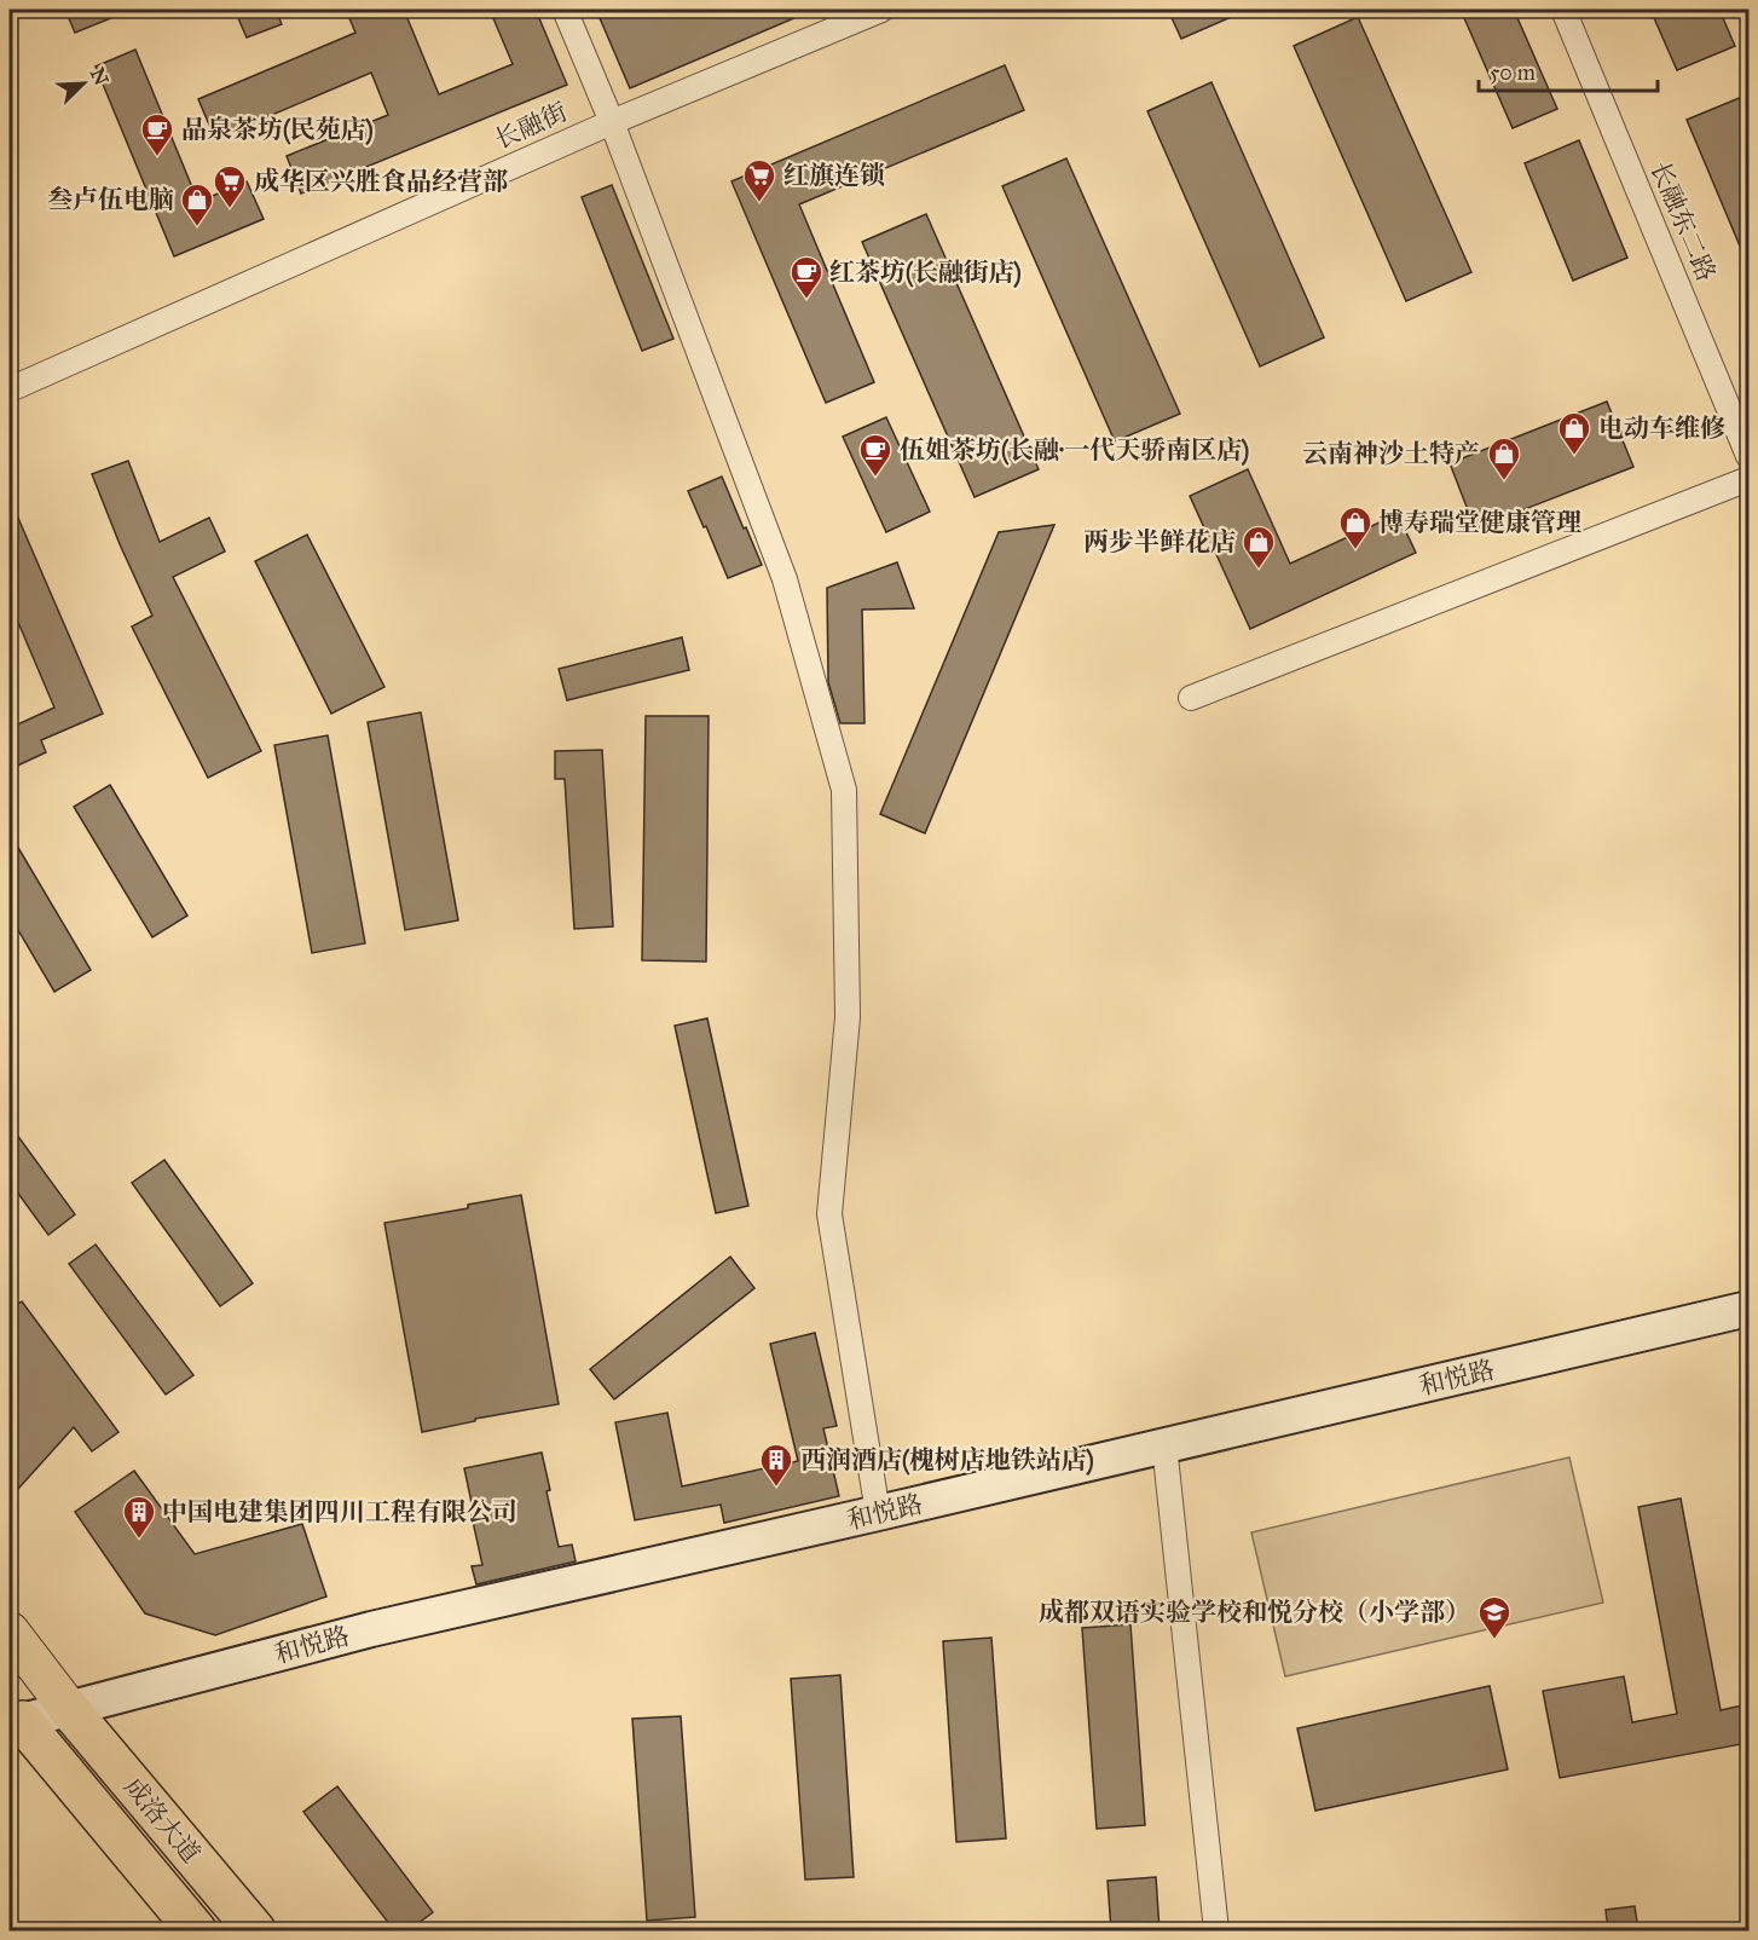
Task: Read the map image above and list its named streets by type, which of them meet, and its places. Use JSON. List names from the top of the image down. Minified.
{"streets":{"highway":["成洛大道"],"street":["长融街","长融东二路","和悦路"]},"crossings":[["和悦路","成洛大道"]],"places":{"cafe":["品泉茶坊(民苑店)","红茶坊(长融街店)","伍姐茶坊(长融·一代天骄南区店)"],"supermarket":["红旗连锁","成华区兴胜食品经营部"],"shop":["叁卢伍电脑","电动车维修","云南神沙土特产","博寿瑞堂健康管理","两步半鲜花店"],"building":["西润酒店(槐树店地铁站店)","中国电建集团四川工程有限公司"],"school or university":["成都双语实验学校和悦分校（小学部）"]},"scale_bar":"50 m","north":"top right"}
